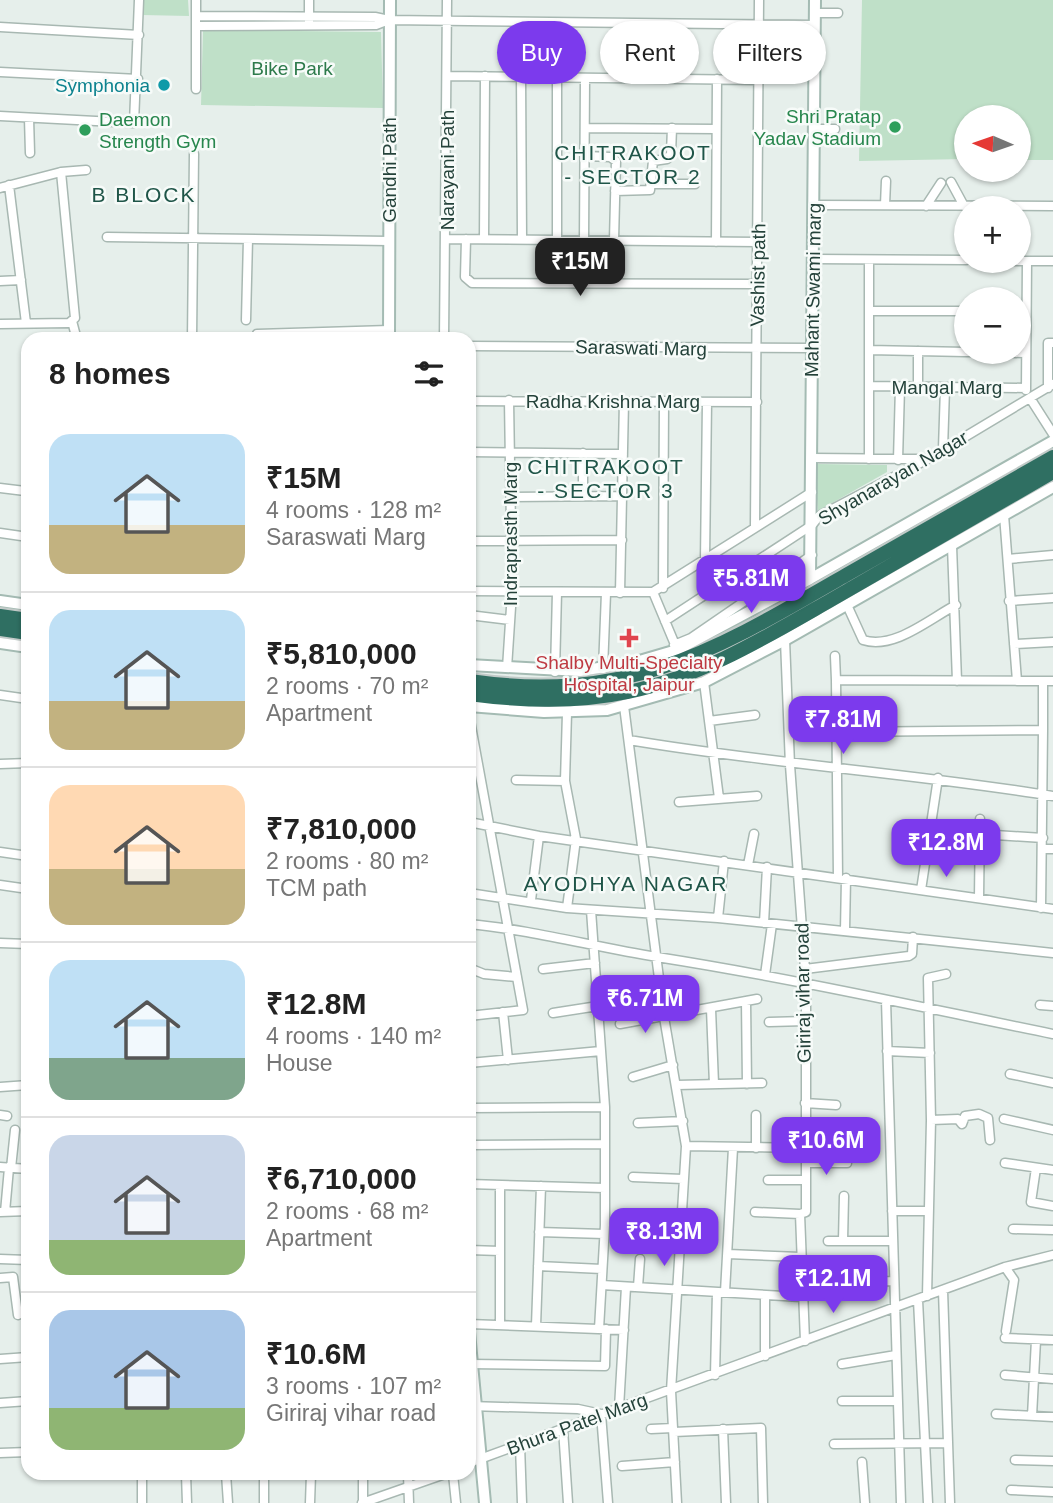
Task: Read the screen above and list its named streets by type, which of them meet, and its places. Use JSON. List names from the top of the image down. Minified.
{"streets":{"street":["Gandhi Path","Narayani Path","Vashist path","Mahant Swami marg","Saraswati Marg","Mangal Marg","Radha Krishna Marg","Shyanarayan Nagar","Indraprasth Marg","Giriraj vihar road","Bhura Patel Marg"]},"crossings":[["Narayani Path","Vashist path"],["Vashist path","Saraswati Marg"],["Vashist path","Radha Krishna Marg"],["Mahant Swami marg","Saraswati Marg"],["Mahant Swami marg","Shyanarayan Nagar"],["Radha Krishna Marg","Indraprasth Marg"]],"districts":["CHITRAKOOT - SECTOR 2","B BLOCK","CHITRAKOOT - SECTOR 3","AYODHYA NAGAR"],"parks":["Bike Park"],"places":{"other":["Symphonia","Shri Pratap Yadav Stadium","Daemon Strength Gym"],"health":["Shalby Multi-Specialty Hospital, Jaipur"]},"north":"left","page":{"chip":["Buy","Rent","Filters"],"map_buttons":["+","−"],"price":["₹15M","₹5.81M","₹7.81M","₹12.8M","₹6.71M","₹10.6M","₹8.13M","₹12.1M"],"heading":"8 homes","list":[{"name":"₹15M","note":"4 rooms · 128 m² · Saraswati Marg"},{"name":"₹5,810,000","note":"2 rooms · 70 m² · Apartment"},{"name":"₹7,810,000","note":"2 rooms · 80 m² · TCM path"},{"name":"₹12.8M","note":"4 rooms · 140 m² · House"},{"name":"₹6,710,000","note":"2 rooms · 68 m² · Apartment"},{"name":"₹10.6M","note":"3 rooms · 107 m² · Giriraj vihar road"}]}}
